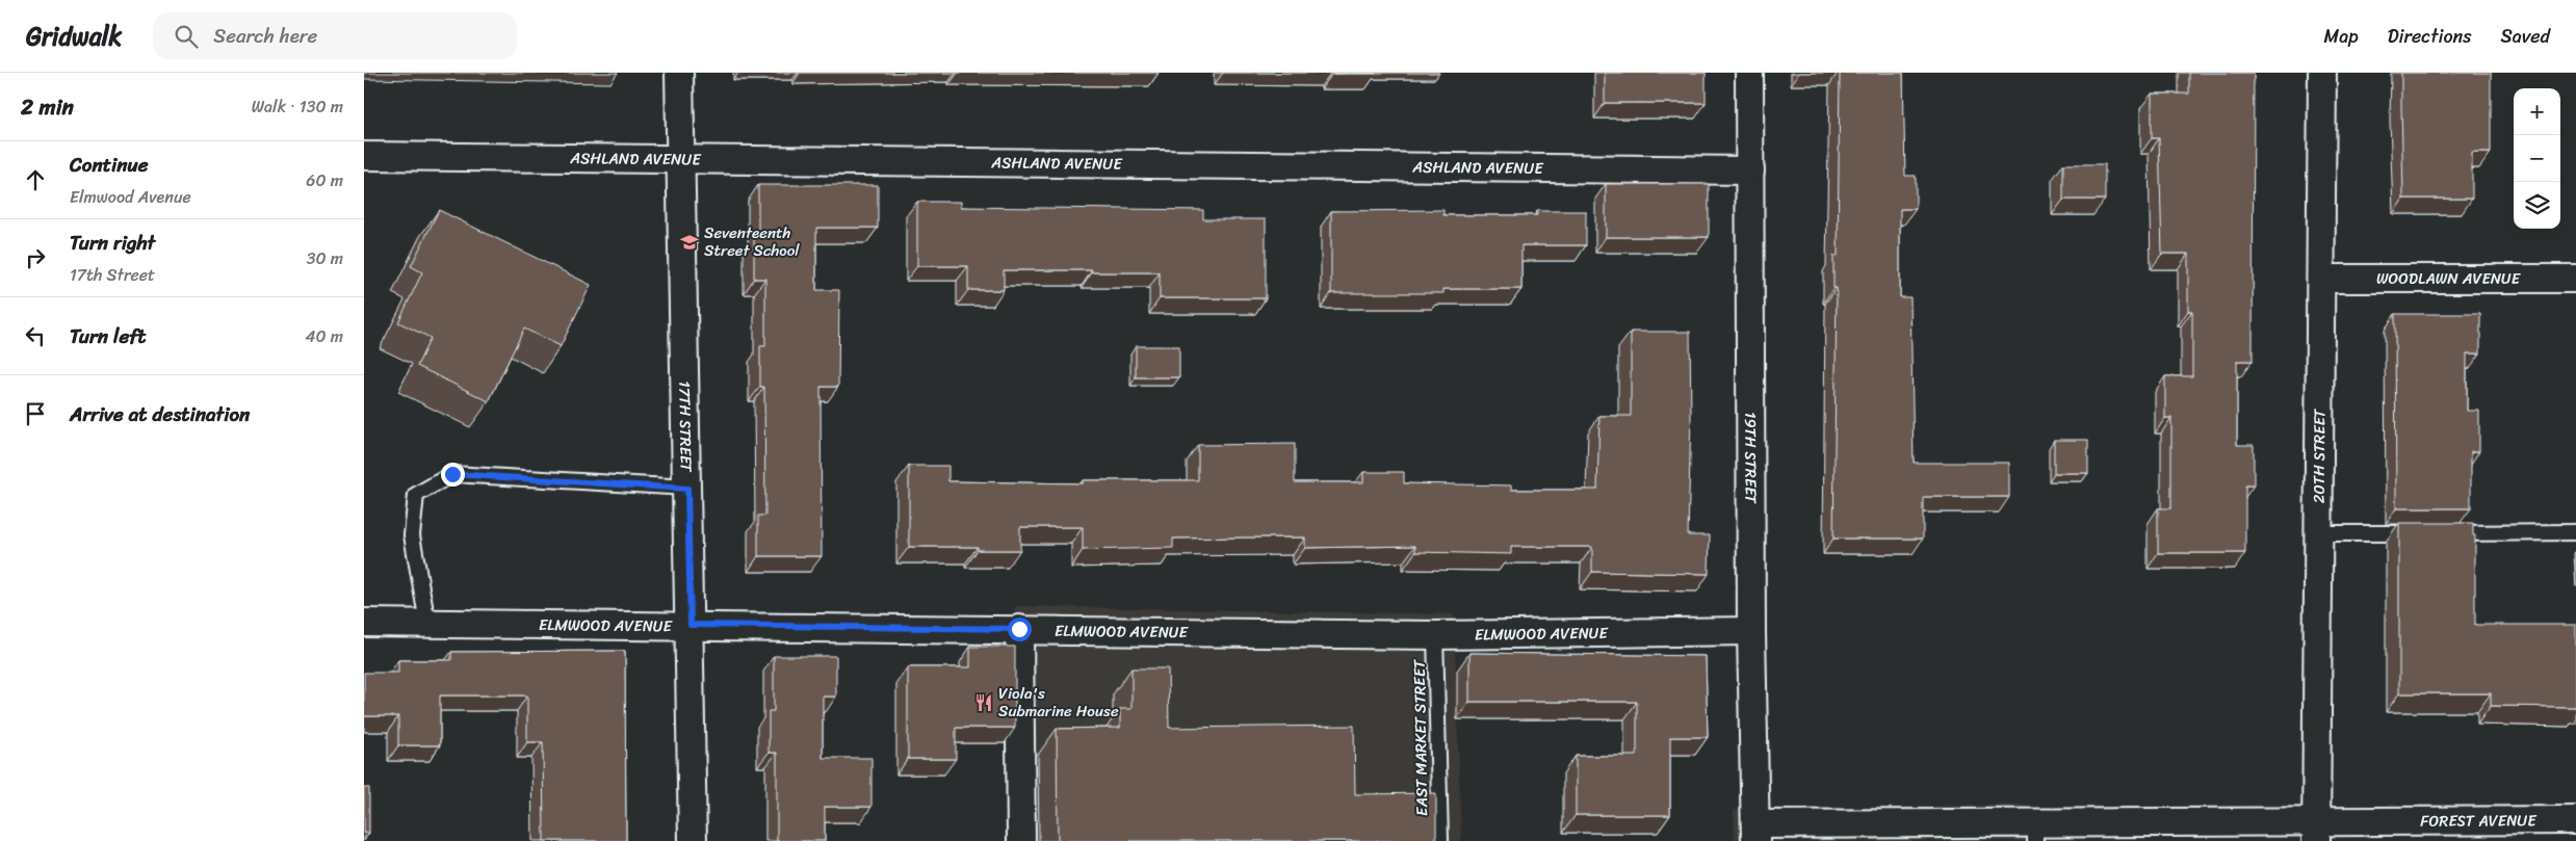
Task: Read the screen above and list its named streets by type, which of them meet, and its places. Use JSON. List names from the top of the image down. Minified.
{"streets":{"street":["ASHLAND AVENUE","WOODLAWN AVENUE","17TH STREET","19TH STREET","20TH STREET","ELMWOOD AVENUE","FOREST AVENUE"],"lane":["EAST MARKET STREET"]},"crossings":[["ASHLAND AVENUE","17TH STREET"],["ASHLAND AVENUE","19TH STREET"],["WOODLAWN AVENUE","20TH STREET"],["17TH STREET","ELMWOOD AVENUE"],["19TH STREET","ELMWOOD AVENUE"],["19TH STREET","FOREST AVENUE"],["20TH STREET","FOREST AVENUE"],["ELMWOOD AVENUE","EAST MARKET STREET"]],"places":{"school or university":["Seventeenth Street School"],"restaurant":["Viola's Submarine House"]},"page":{"header":"Gridwalk","search":"Search here","nav":["Map","Directions","Saved"],"heading":["2 min","Walk · 130 m"],"map_buttons":["+","−"],"list":[["Continue","Elmwood Avenue","60 m"],["Turn right","17th Street","30 m"],["Turn left","40 m"],"Arrive at destination"]}}
